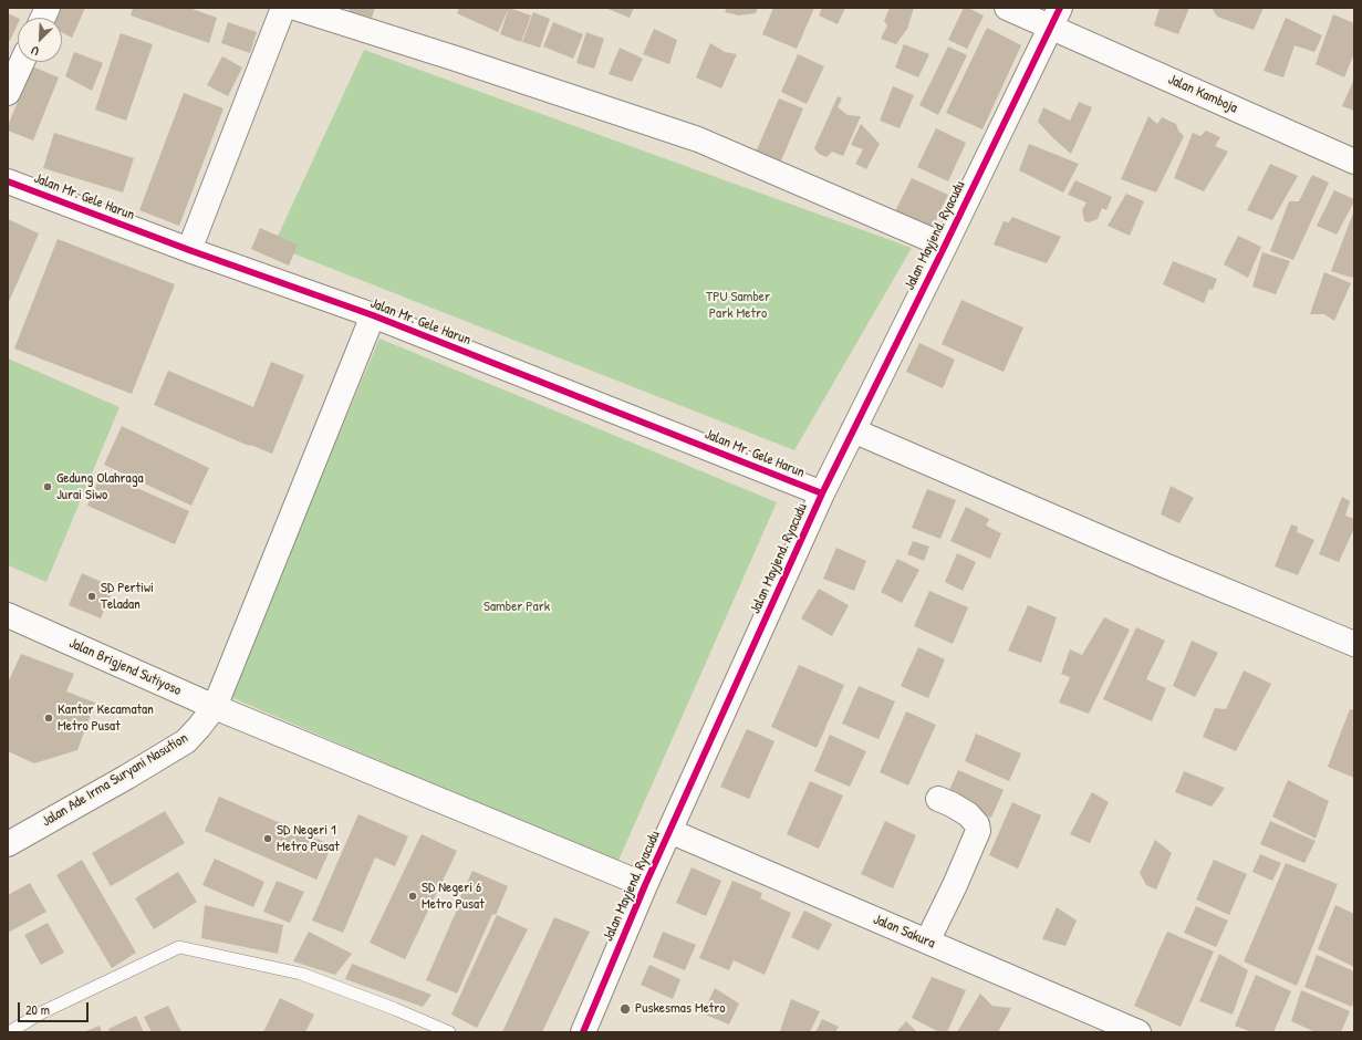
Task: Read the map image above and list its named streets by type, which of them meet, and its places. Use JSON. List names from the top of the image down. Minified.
{"streets":{"street":["Jalan Kamboja","Jalan Mr. Gele Harun","Jalan Mayjend. Ryacudu","Jalan Brigjend Sutiyoso","Jalan Ade Irma Suryani Nasution","Jalan Sakura"]},"crossings":[["Jalan Kamboja","Jalan Mayjend. Ryacudu"],["Jalan Mr. Gele Harun","Jalan Mayjend. Ryacudu"],["Jalan Mr. Gele Harun","Jalan Ade Irma Suryani Nasution"],["Jalan Mayjend. Ryacudu","Jalan Brigjend Sutiyoso"],["Jalan Mayjend. Ryacudu","Jalan Sakura"],["Jalan Brigjend Sutiyoso","Jalan Ade Irma Suryani Nasution"]],"parks":["TPU Samber Park Metro","Samber Park"],"places":["Gedung Olahraga Jurai Siwo","SD Pertiwi Teladan","Kantor Kecamatan Metro Pusat","SD Negeri 1 Metro Pusat","SD Negeri 6 Metro Pusat","Puskesmas Metro"],"scale_bar":"20 m","north":"bottom left"}
